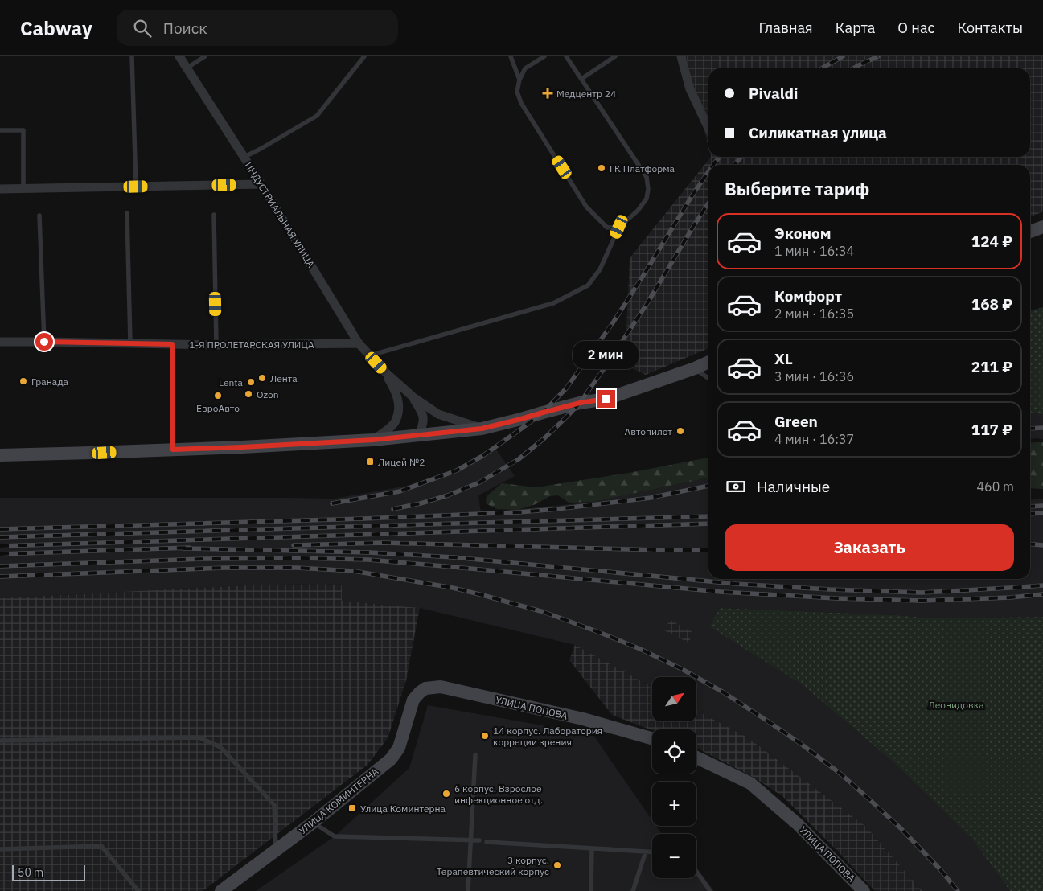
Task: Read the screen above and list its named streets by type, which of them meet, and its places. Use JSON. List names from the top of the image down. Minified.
{"streets":{"street":["ИНДУСТРИАЛЬНАЯ УЛИЦА","1-Я ПРОЛЕТАРСКАЯ УЛИЦА","УЛИЦА ПОПОВА","УЛИЦА КОМИНТЕРНА"]},"crossings":[["ИНДУСТРИАЛЬНАЯ УЛИЦА","1-Я ПРОЛЕТАРСКАЯ УЛИЦА"],["УЛИЦА ПОПОВА","УЛИЦА КОМИНТЕРНА"]],"parks":["Леонидовка"],"places":{"health":["Медцентр 24"],"other":["ГК Платформа","Лента","Гранада","Lenta","Ozon","ЕвроАвто","Автопилот","14 корпус. Лаборатория корреции зрения","6 корпус. Взрослое инфекционное отд.","3 корпус. Терапевтический корпус"],"transit":["Лицей №2","Улица Коминтерна"]},"scale_bar":"50 m","north":"top right","page":{"header":"Cabway","search":"Поиск","nav":["Главная","Карта","О нас","Контакты"],"banner":["Pivaldi","Силикатная улица"],"heading":"Выберите тариф","list":[{"name":"Эконом","note":"1 мин · 16:34","value":"124 ₽"},{"name":"Комфорт","note":"2 мин · 16:35","value":"168 ₽"},{"name":"XL","note":"3 мин · 16:36","value":"211 ₽"},{"name":"Green","note":"4 мин · 16:37","value":"117 ₽"}],"bubble":"2 мин","pay":["Наличные","460 m"],"buttons":"Заказать","map_buttons":["+","−"],"scale":"50 m"}}
